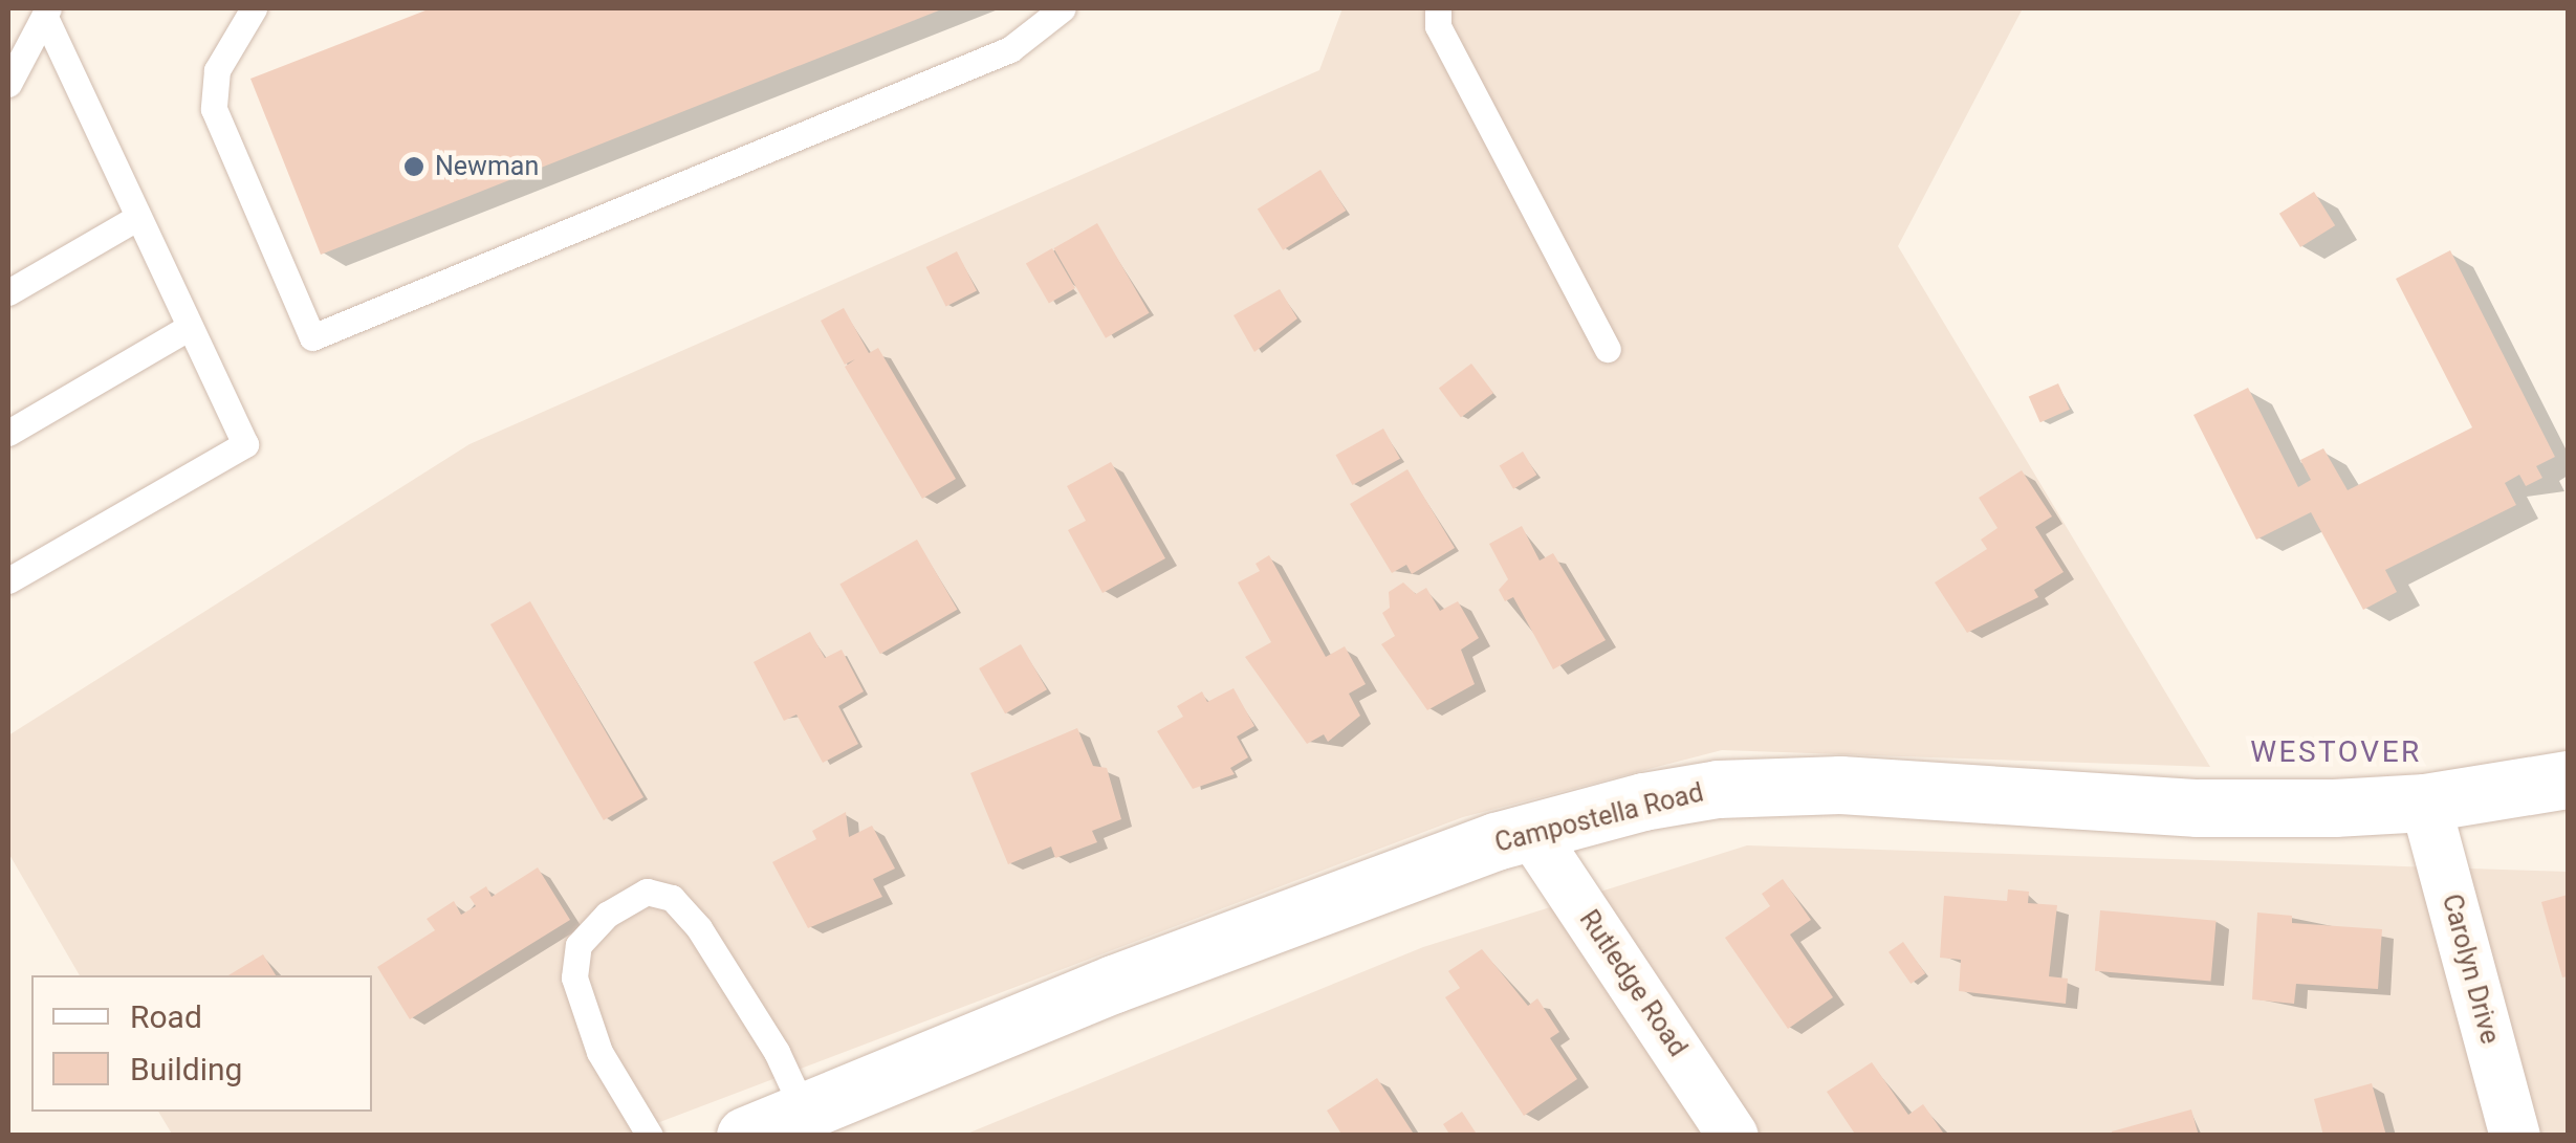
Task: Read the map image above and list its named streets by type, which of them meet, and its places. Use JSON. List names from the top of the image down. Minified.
{"streets":{"main road":["Campostella Road"],"street":["Carolyn Drive","Rutledge Road"]},"crossings":[["Campostella Road","Carolyn Drive"],["Campostella Road","Rutledge Road"]],"districts":["WESTOVER"],"places":["Newman"],"legend":["Road","Building"]}
